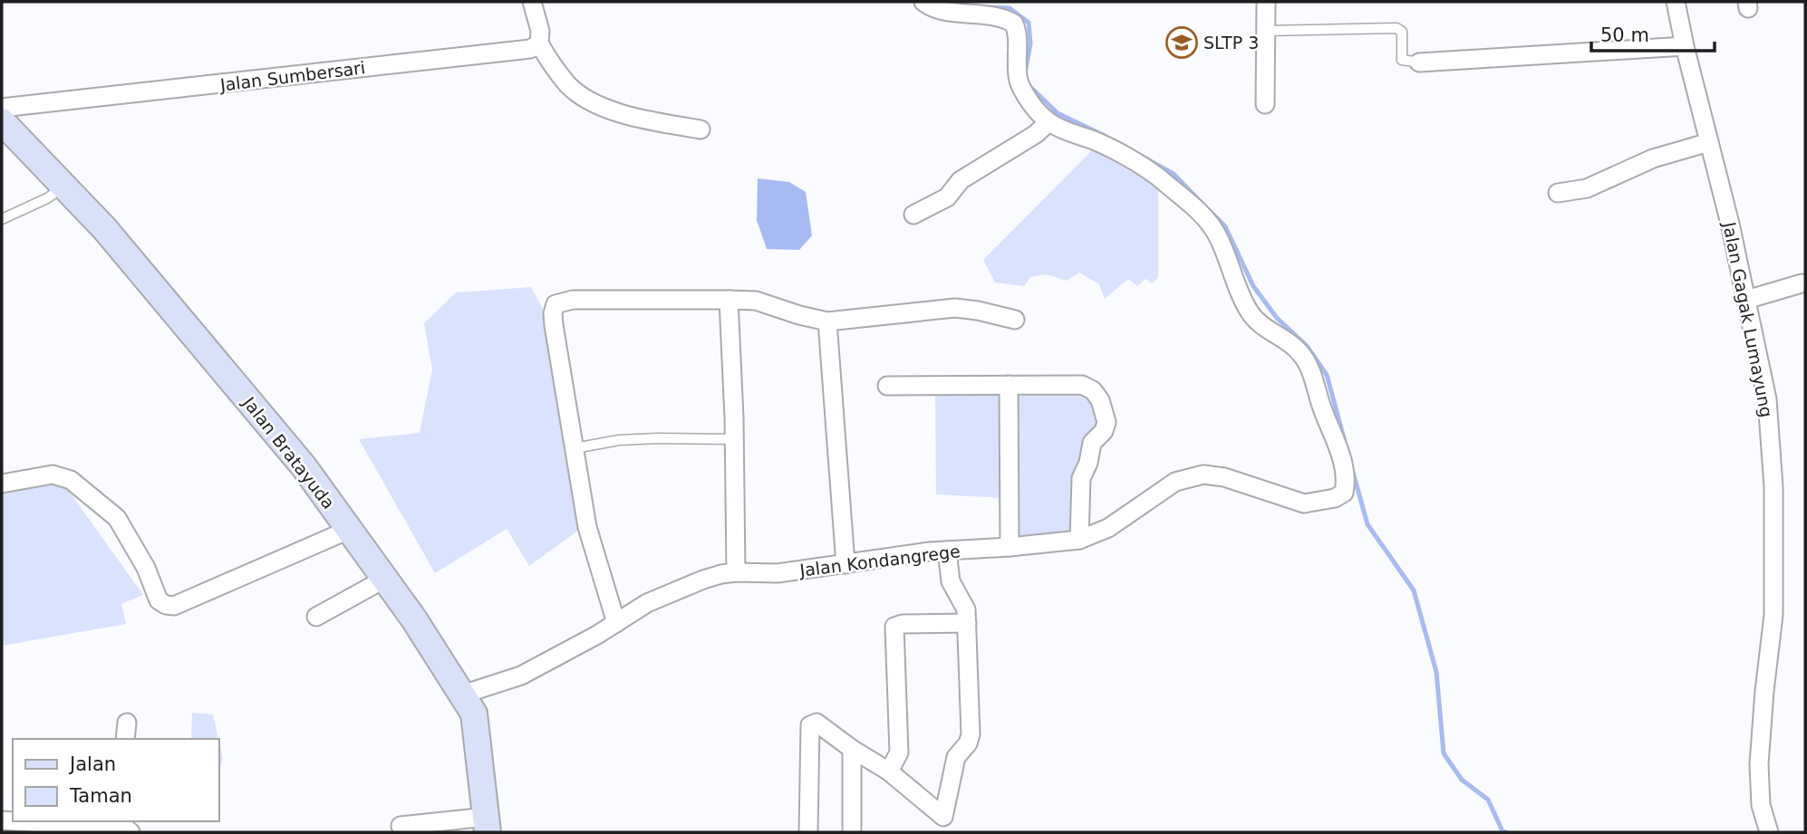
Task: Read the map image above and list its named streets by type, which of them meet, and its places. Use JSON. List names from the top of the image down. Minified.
{"streets":{"street":["Jalan Sumbersari","Jalan Gagak Lumayung","Jalan Bratayuda","Jalan Kondangrege"]},"crossings":[["Jalan Bratayuda","Jalan Kondangrege"]],"places":{"school or university":["SLTP 3"]},"legend":["Jalan","Taman"],"scale_bar":"50 m"}
